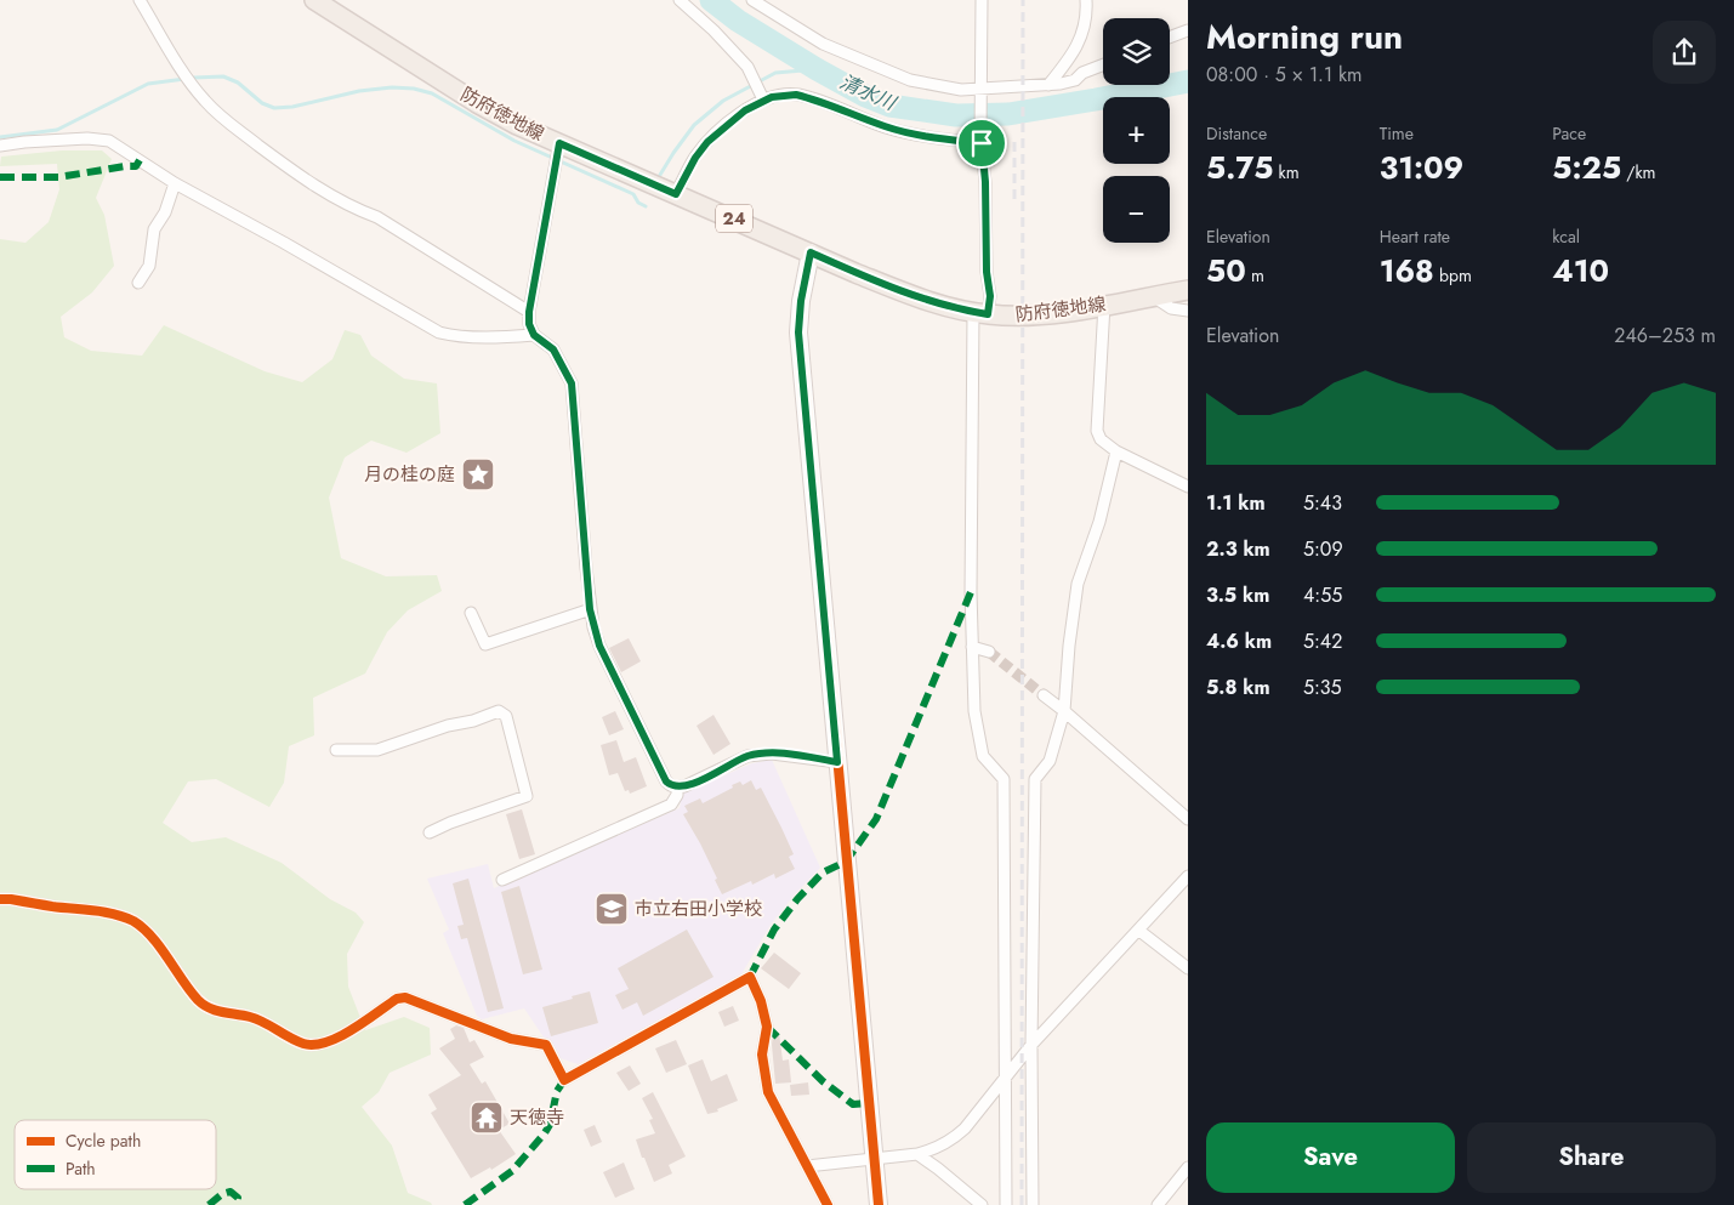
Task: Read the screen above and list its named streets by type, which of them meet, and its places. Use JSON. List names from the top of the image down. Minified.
{"streets":{"main road":["防府徳地線","24"]},"water":["清水川"],"places":{"place":["月の桂の庭"],"school or university":["市立右田小学校"],"temple":["天徳寺"]},"legend":["Cycle path","Path"],"page":{"heading":["Morning run","08:00 · 5 × 1.1 km"],"map_buttons":["+","−"],"stats":[["Distance","5.75 km"],["Time","31:09"],["Pace","5:25 /km"],["Elevation","50 m"],["Heart rate","168 bpm"],["kcal","410"]],"chart":["Elevation","246–253 m"],"list":[{"name":"1.1 km","note":"5:43"},{"name":"2.3 km","note":"5:09"},{"name":"3.5 km","note":"4:55"},{"name":"4.6 km","note":"5:42"},{"name":"5.8 km","note":"5:35"}],"buttons":["Save","Share"]}}
